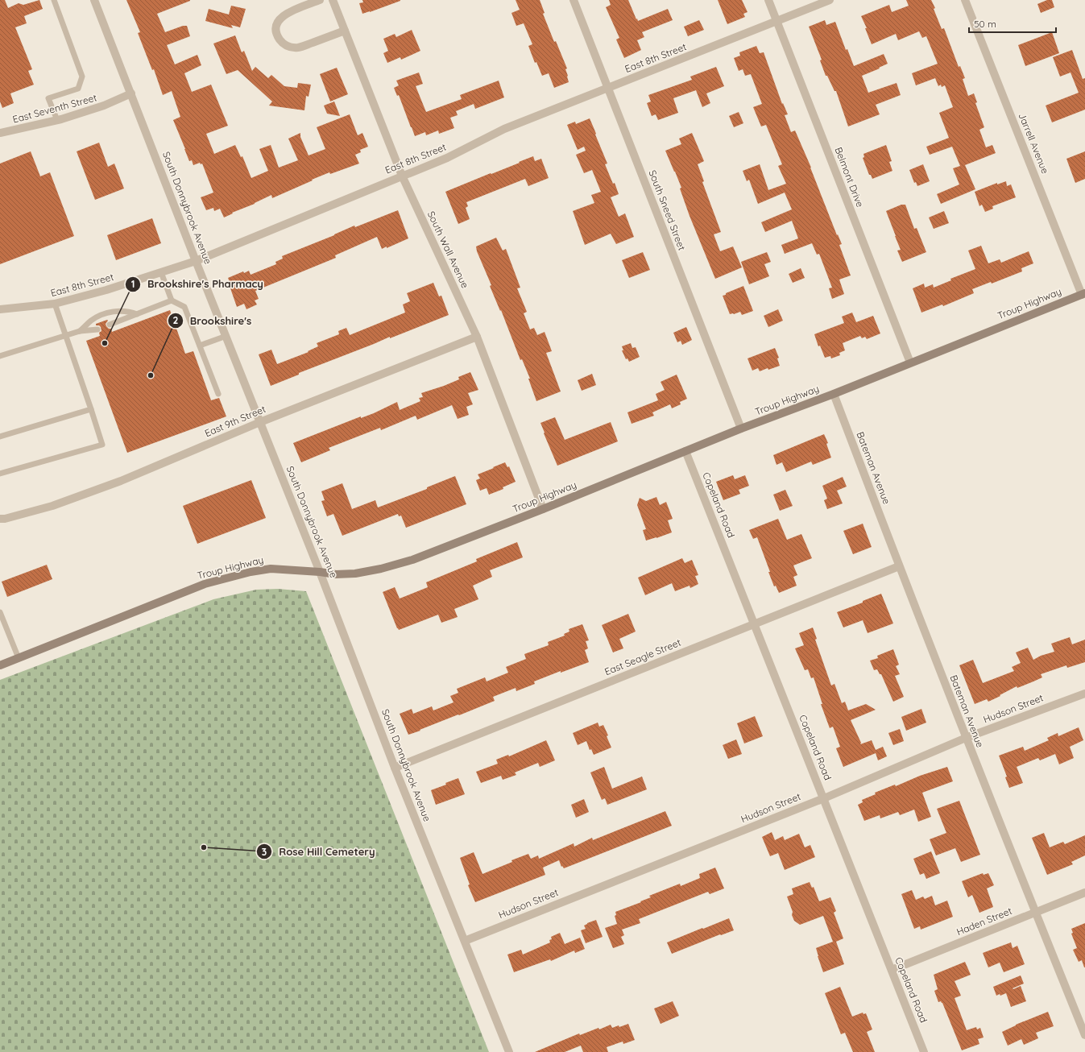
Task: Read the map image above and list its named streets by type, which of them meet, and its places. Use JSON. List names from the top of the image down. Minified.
{"streets":{"main road":["Troup Highway"],"street":["East 8th Street","East Seventh Street","Jarrell Avenue","Belmont Drive","South Donnybrook Avenue","South Sneed Street","South Wall Avenue","East 9th Street","Bateman Avenue","Copeland Road","East Seagle Street","Hudson Street","Haden Street"]},"crossings":[["East 8th Street","Belmont Drive"],["East 8th Street","South Donnybrook Avenue"],["East 8th Street","South Sneed Street"],["East 8th Street","South Wall Avenue"],["East Seventh Street","South Donnybrook Avenue"],["Jarrell Avenue","Troup Highway"],["Belmont Drive","Troup Highway"],["South Donnybrook Avenue","Troup Highway"],["South Donnybrook Avenue","East 9th Street"],["South Donnybrook Avenue","East Seagle Street"],["South Donnybrook Avenue","Hudson Street"],["South Sneed Street","Troup Highway"],["South Wall Avenue","Troup Highway"],["South Wall Avenue","East 9th Street"],["Troup Highway","Bateman Avenue"],["Troup Highway","Copeland Road"],["Bateman Avenue","East Seagle Street"],["Bateman Avenue","Hudson Street"],["Bateman Avenue","Haden Street"],["Copeland Road","East Seagle Street"],["Copeland Road","Hudson Street"],["Copeland Road","Haden Street"]],"places":["Brookshire's Pharmacy","Brookshire's","Rose Hill Cemetery"],"scale_bar":"50 m"}
